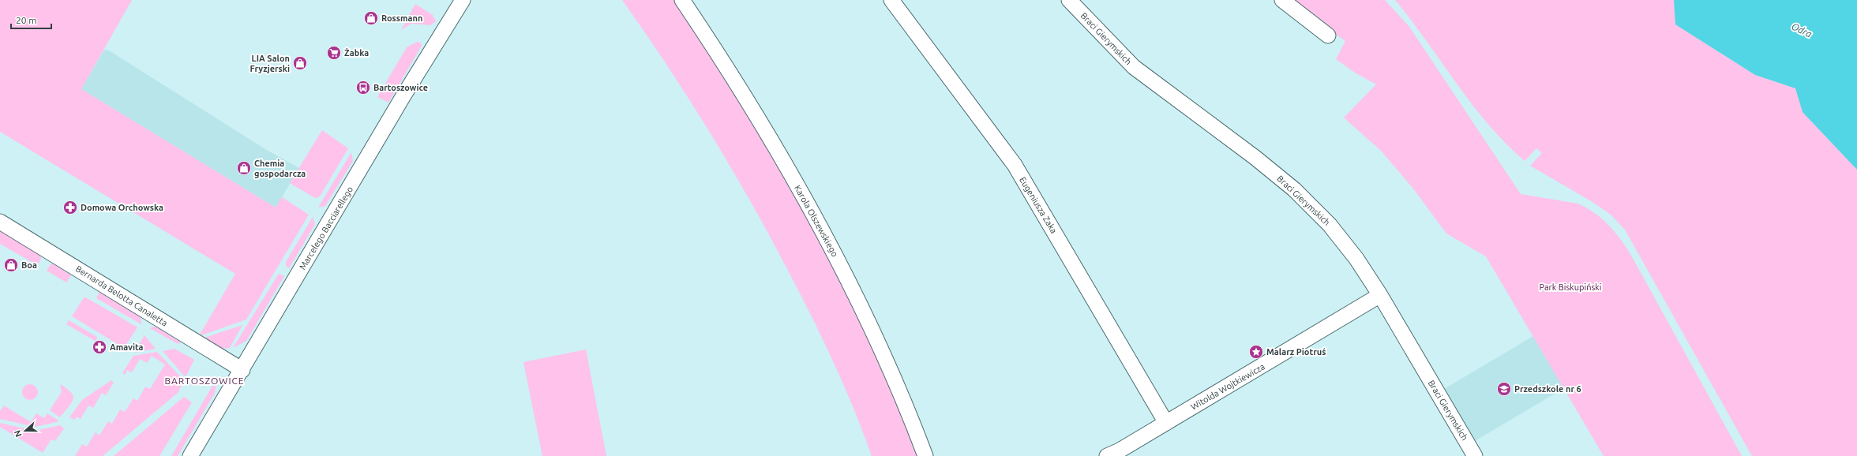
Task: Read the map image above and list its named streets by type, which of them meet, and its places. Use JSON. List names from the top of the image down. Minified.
{"streets":{"street":["Braci Gierymskich","Eugeniusza Zaka","Karola Olszewskiego","Marcelego Bacciarellego","Bernarda Belotta Canaletta","Witolda Wojtkiewicza"]},"crossings":[["Braci Gierymskich","Witolda Wojtkiewicza"],["Eugeniusza Zaka","Witolda Wojtkiewicza"],["Marcelego Bacciarellego","Bernarda Belotta Canaletta"]],"districts":["BARTOSZOWICE"],"water":["Odra"],"parks":["Park Biskupiński"],"places":{"shop":["Rossmann","LIA Salon Fryzjerski","Chemia gospodarcza","Boa"],"supermarket":["Żabka"],"bus stop":["Bartoszowice"],"pharmacy":["Domowa Orchowska","Amavita"],"place":["Malarz Piotruś"],"school or university":["Przedszkole nr 6"]},"scale_bar":"20 m","north":"left"}
